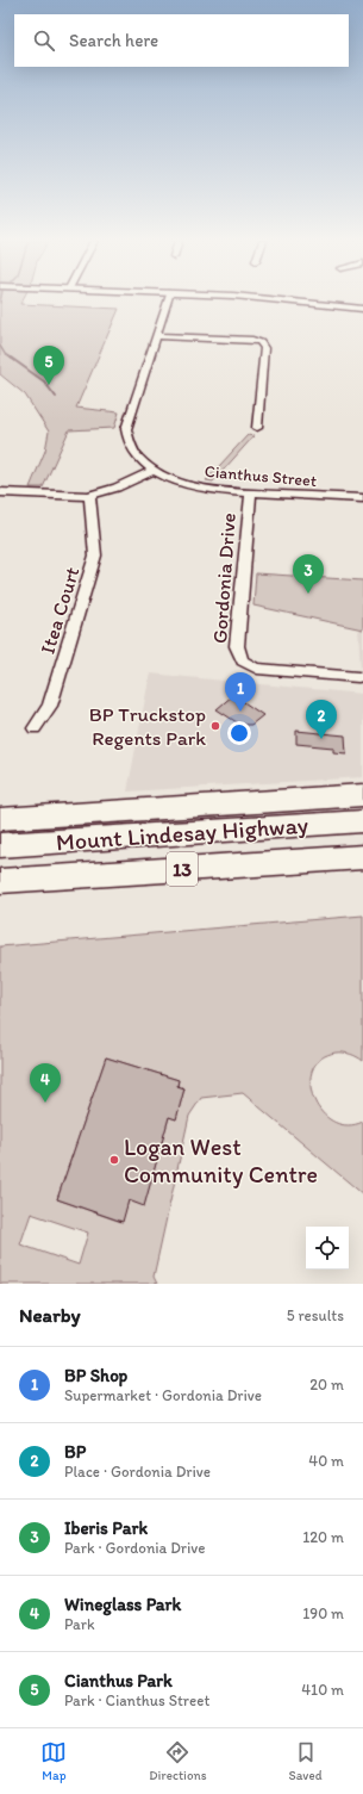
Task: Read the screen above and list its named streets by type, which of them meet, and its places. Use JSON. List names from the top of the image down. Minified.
{"streets":{"highway":["Mount Lindesay Highway","13"],"street":["Cianthus Street","Gordonia Drive","Itea Court"]},"crossings":[["Cianthus Street","Gordonia Drive"]],"places":["BP Truckstop Regents Park","Logan West Community Centre"],"page":{"search":"Search here","pins":["5","3","1","2","4"],"heading":["Nearby","5 results"],"list":[{"mark":"1","name":"BP Shop","note":"Supermarket · Gordonia Drive","value":"20 m"},{"mark":"2","name":"BP","note":"Place · Gordonia Drive","value":"40 m"},{"mark":"3","name":"Iberis Park","note":"Park · Gordonia Drive","value":"120 m"},{"mark":"4","name":"Wineglass Park","note":"Park","value":"190 m"},{"mark":"5","name":"Cianthus Park","note":"Park · Cianthus Street","value":"410 m"}],"nav":["Map","Directions","Saved"]}}
